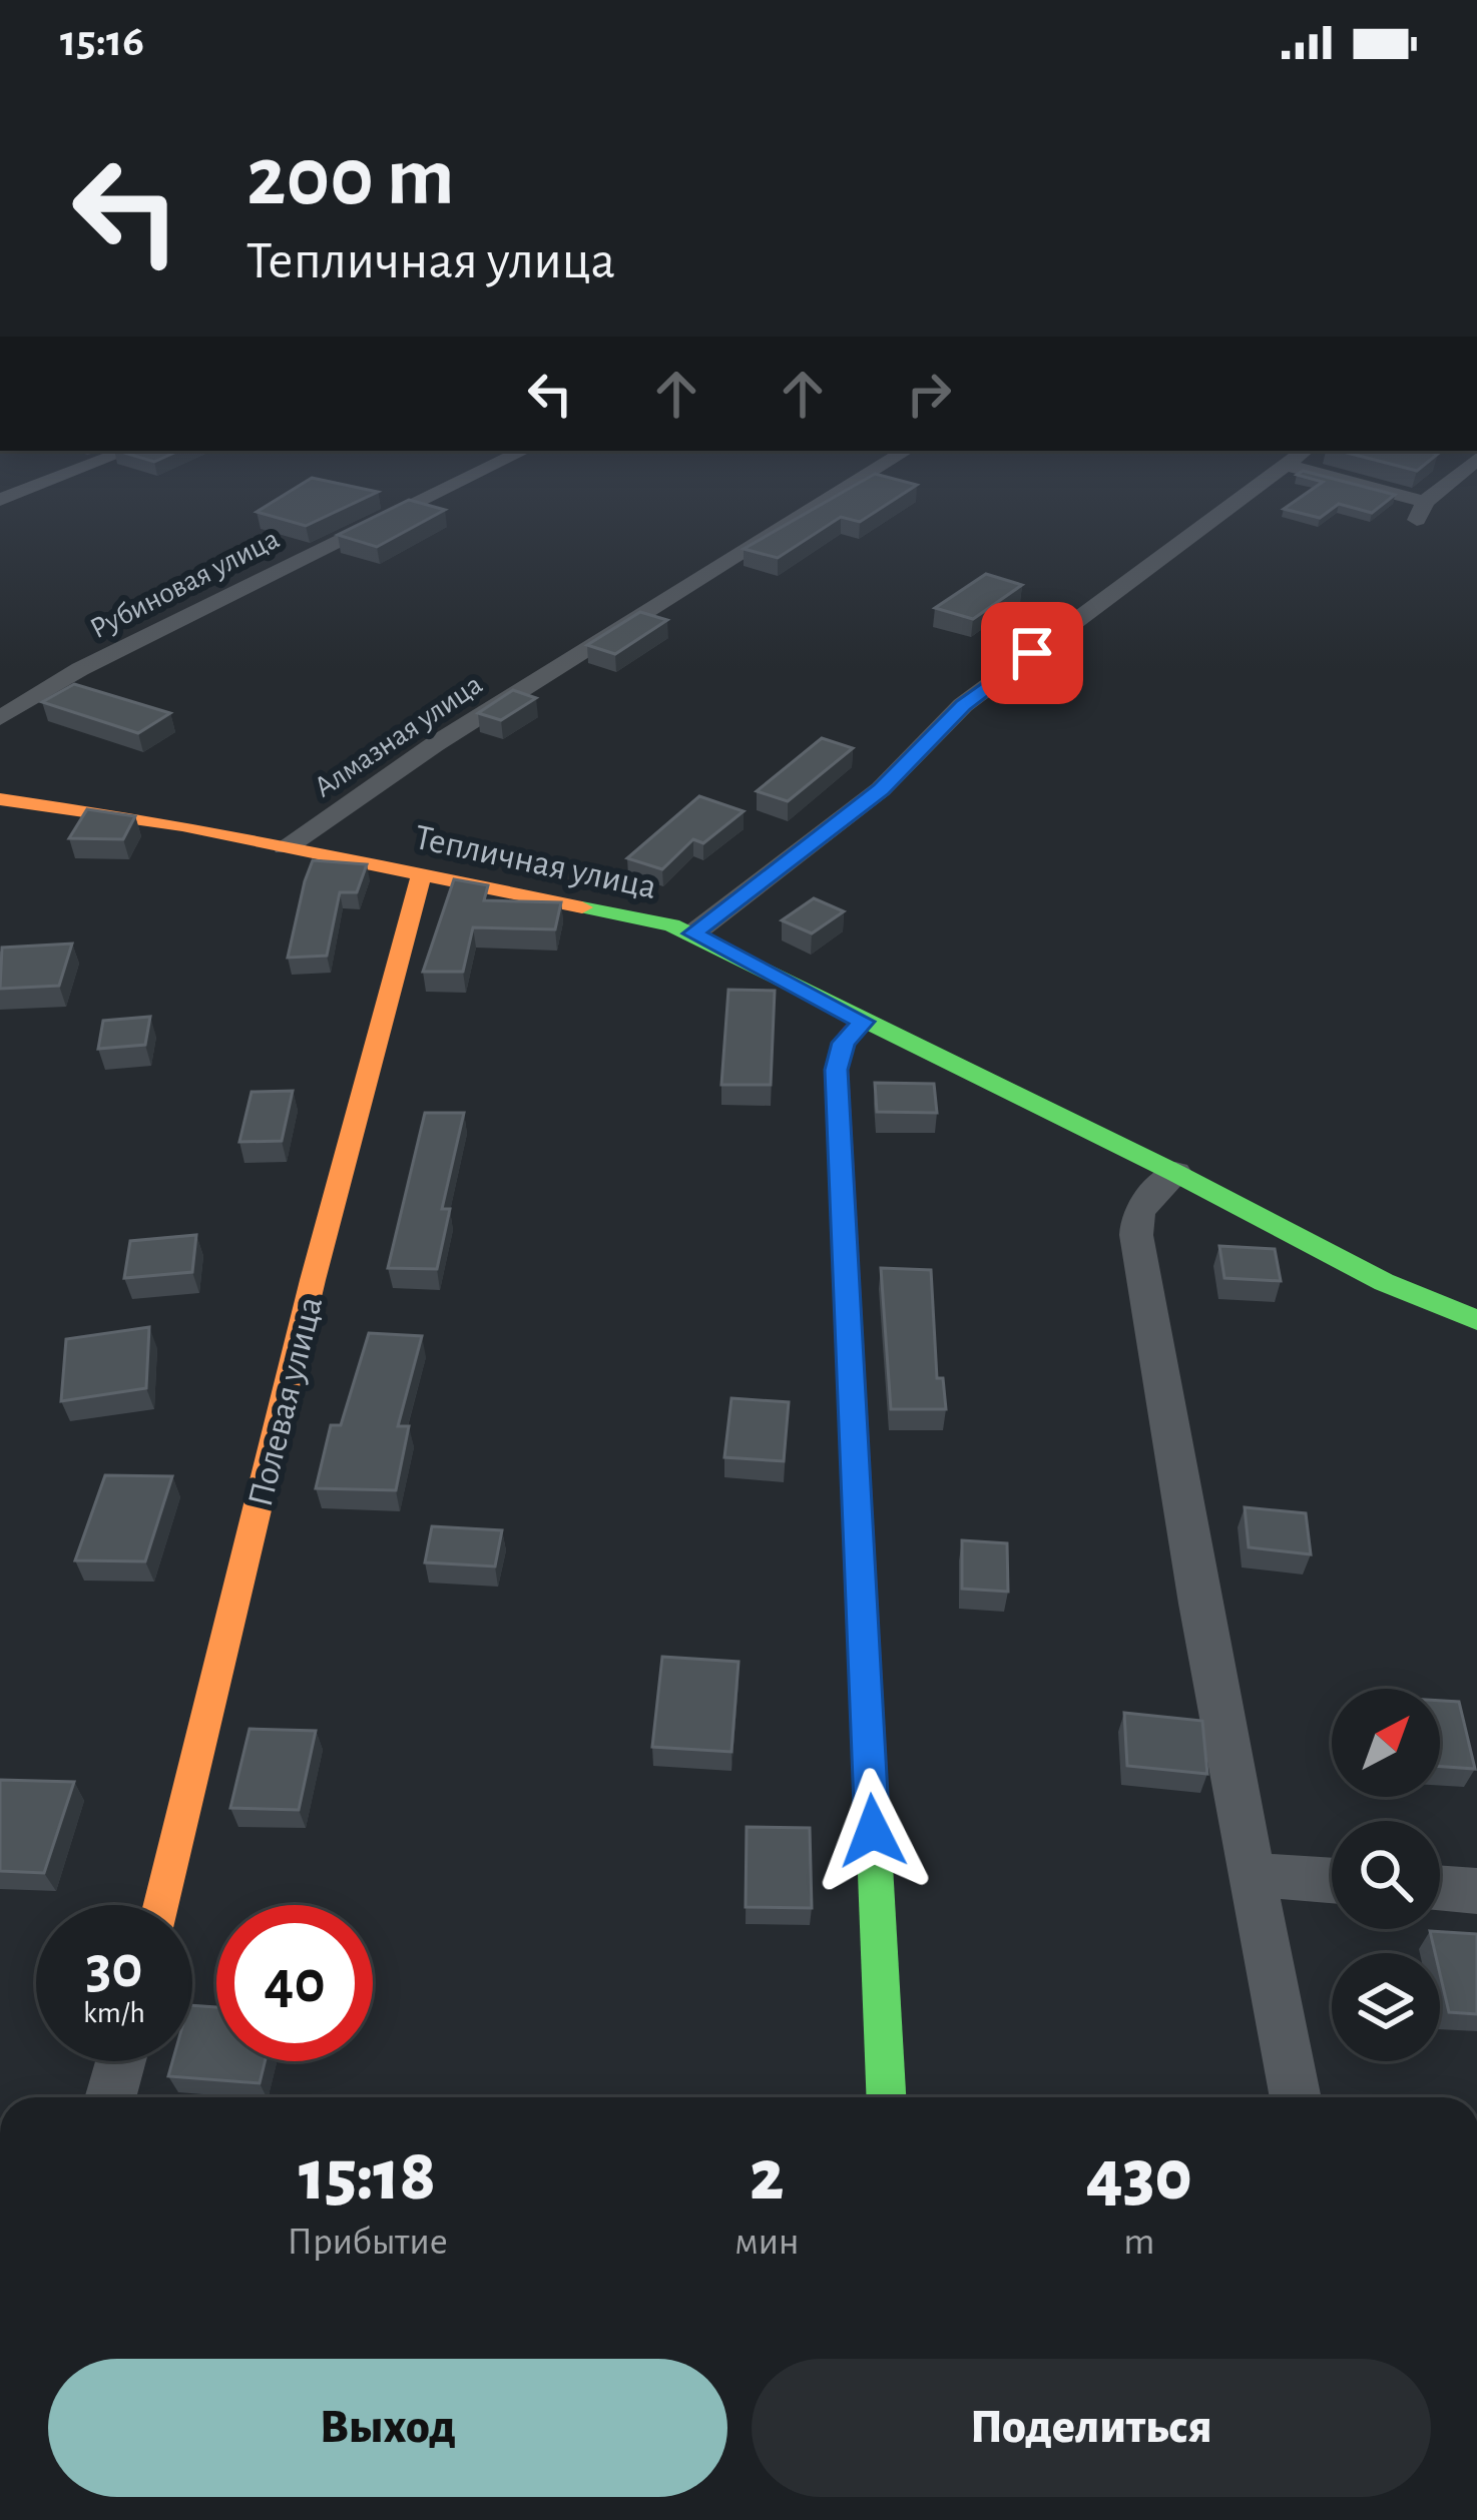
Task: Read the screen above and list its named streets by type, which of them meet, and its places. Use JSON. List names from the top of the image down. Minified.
{"streets":{"street":["Рубиновая улица","Алмазная улица","Тепличная улица","Полевая улица"]},"crossings":[["Алмазная улица","Тепличная улица"],["Тепличная улица","Полевая улица"]],"north":"top right","page":{"status":"15:16","turn":["200 m","Тепличная улица"],"speed":"30 km/h","limit":"40","eta":["15:18","Прибытие","2","мин","430","m"],"buttons":["Выход","Поделиться"]}}
